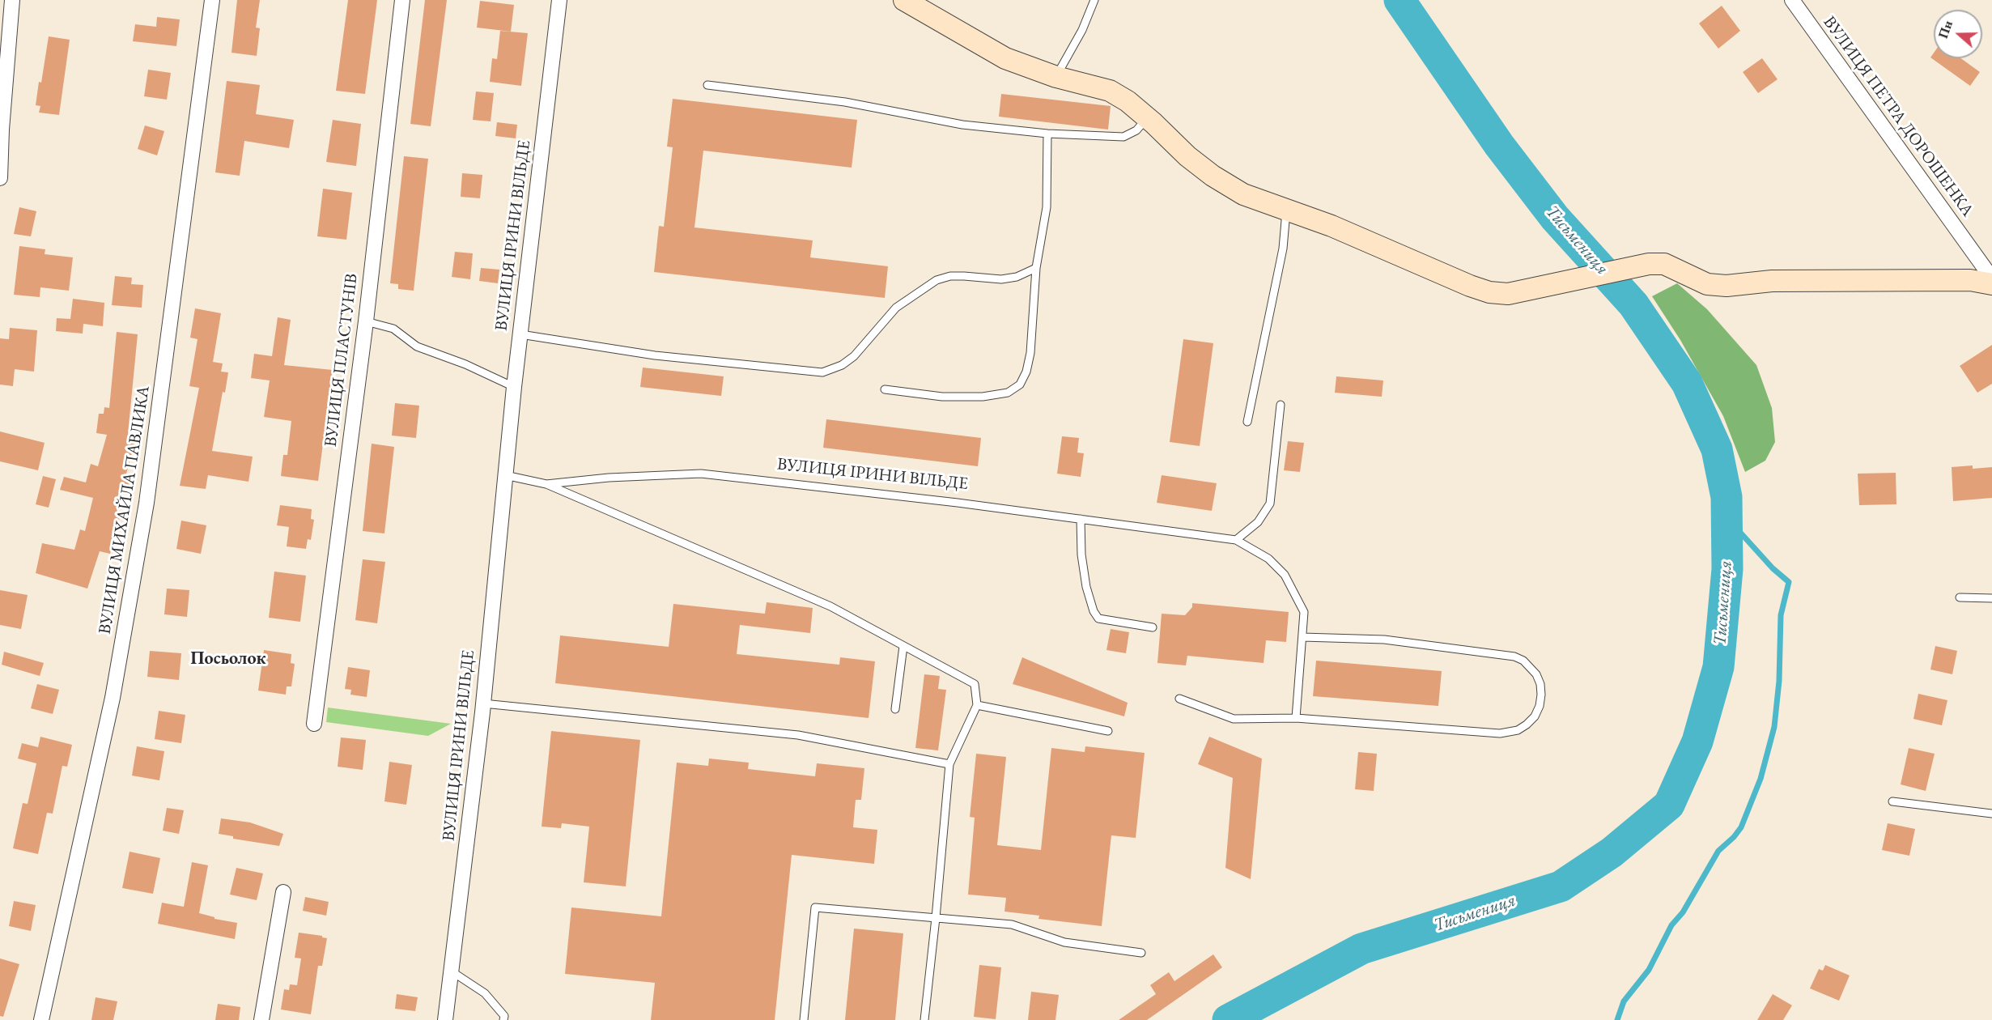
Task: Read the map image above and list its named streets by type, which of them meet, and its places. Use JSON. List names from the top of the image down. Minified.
{"streets":{"street":["ВУЛИЦЯ ПЕТРА ДОРОШЕНКА","ВУЛИЦЯ ІРИНИ ВІЛЬДЕ","ВУЛИЦЯ ПЛАСТУНІВ","ВУЛИЦЯ МИХАЙЛА ПАВЛИКА"]},"districts":["Посьолок"],"water":["Тисьмениця"],"north":"left"}
